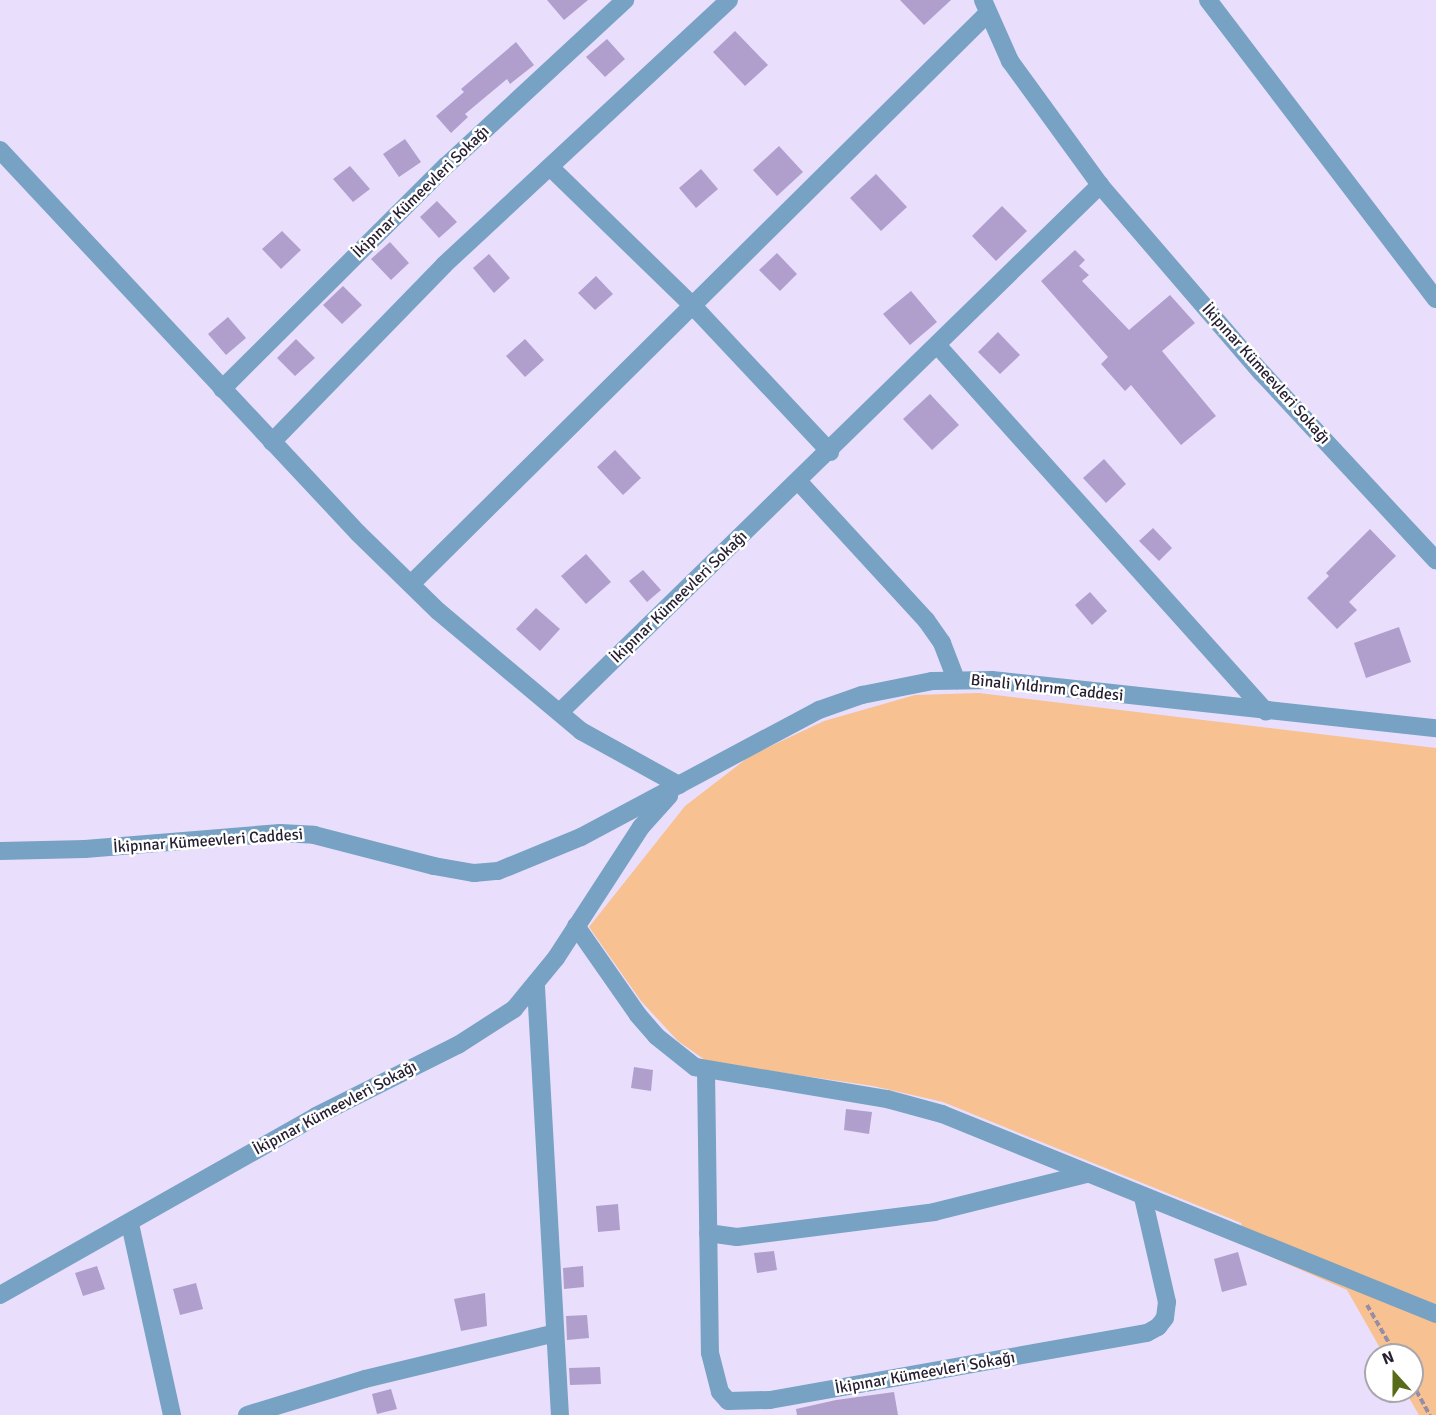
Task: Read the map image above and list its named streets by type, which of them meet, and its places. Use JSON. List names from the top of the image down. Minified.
{"streets":{"street":["İkipınar Kümeevleri Sokağı","Binali Yıldırım Caddesi","İkipınar Kümeevleri Caddesi"]},"crossings":[["İkipınar Kümeevleri Sokağı","Binali Yıldırım Caddesi"],["İkipınar Kümeevleri Sokağı","İkipınar Kümeevleri Caddesi"],["Binali Yıldırım Caddesi","İkipınar Kümeevleri Caddesi"]],"north":"top"}
